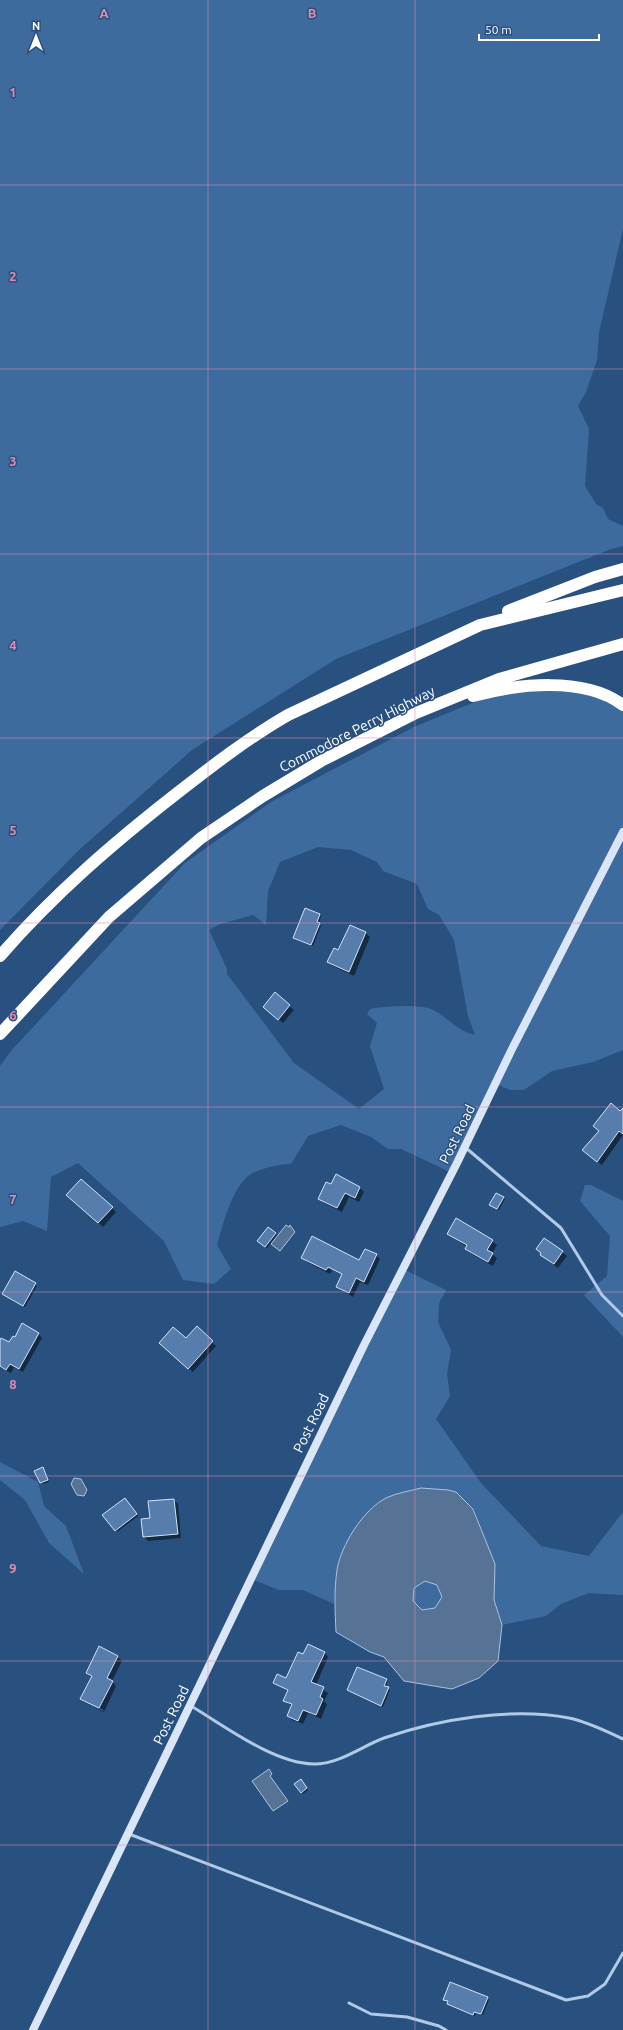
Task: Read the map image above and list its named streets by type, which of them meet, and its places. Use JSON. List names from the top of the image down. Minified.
{"streets":{"highway":["Commodore Perry Highway"],"street":["Post Road"]},"scale_bar":"50 m","north":"top","grid":{"columns":["A","B"],"rows":["1","2","3","4","5","6","7","8","9"]}}
